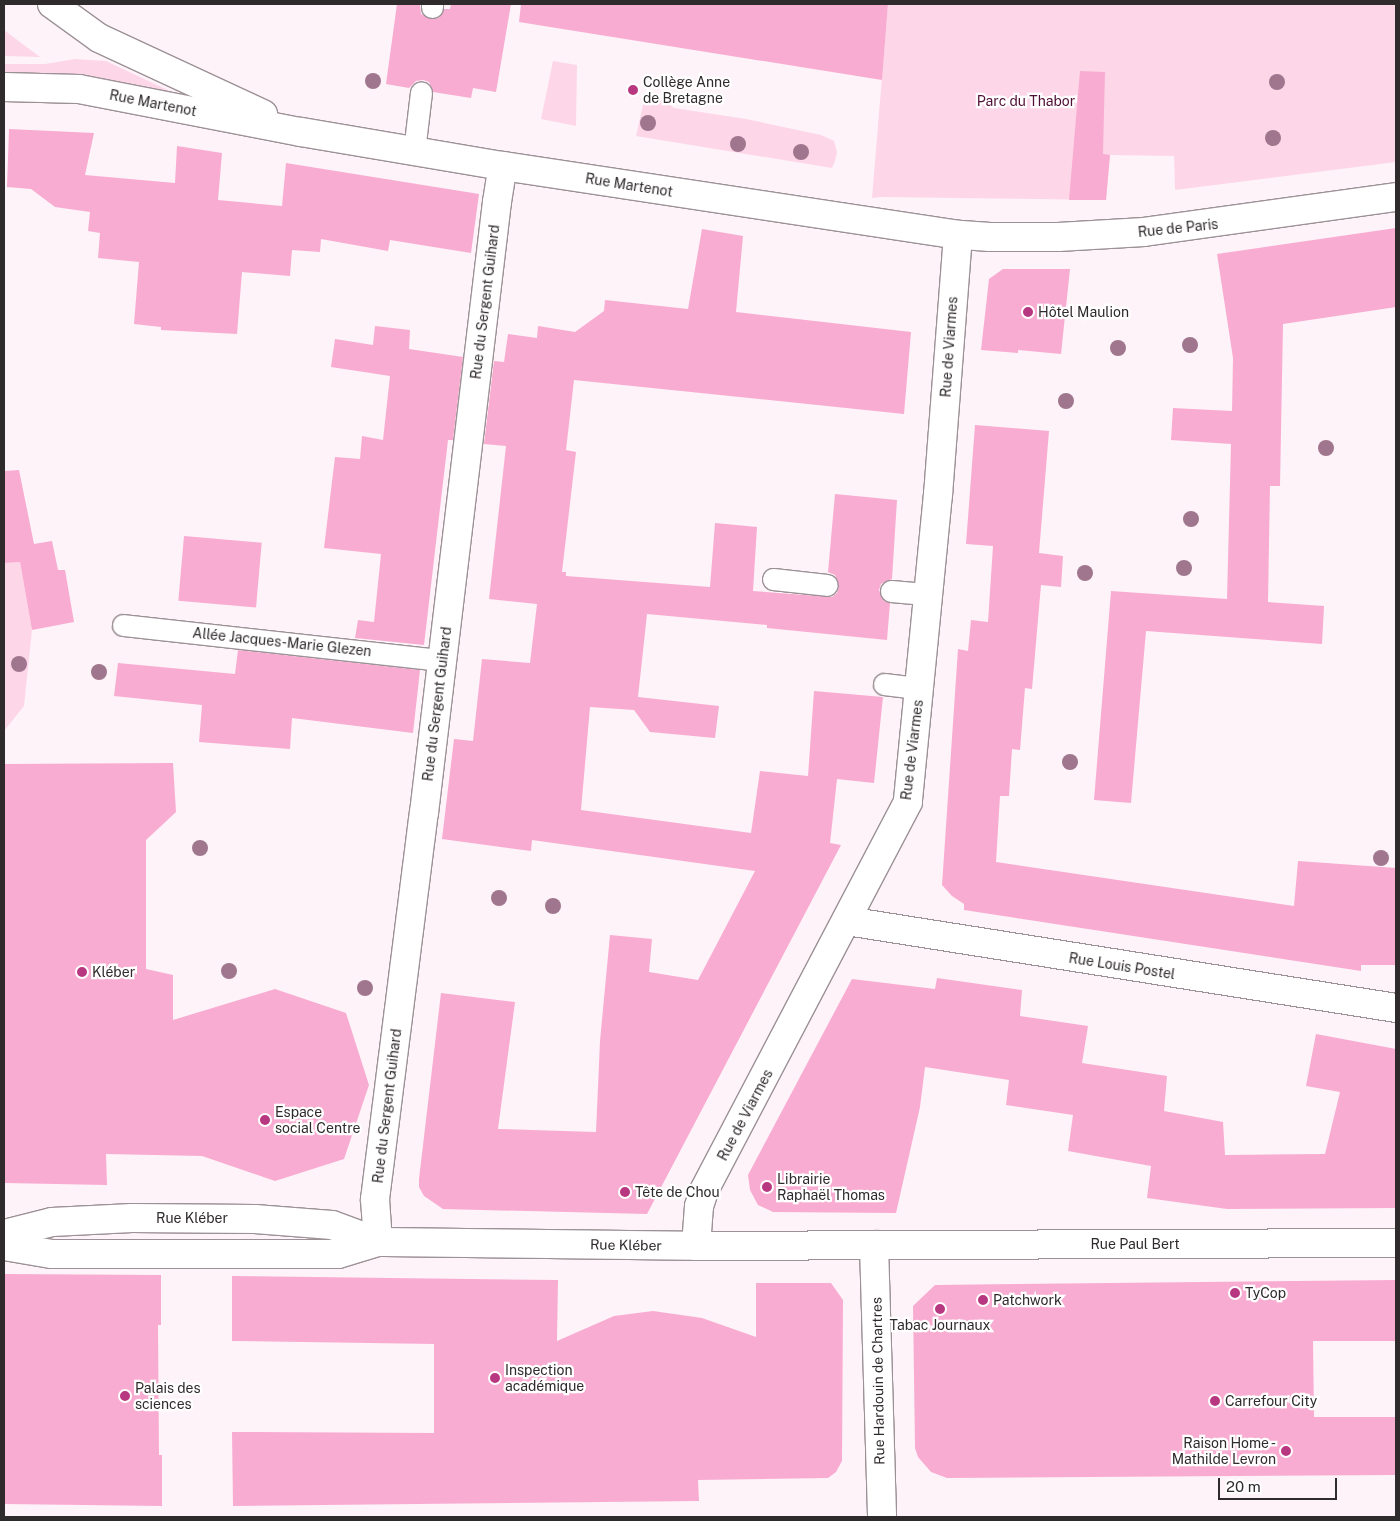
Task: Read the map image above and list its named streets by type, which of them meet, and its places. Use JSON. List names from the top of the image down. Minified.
{"streets":{"street":["Rue Martenot","Rue de Paris","Rue du Sergent Guihard","Rue de Viarmes","Rue Louis Postel","Rue Kléber","Rue Paul Bert","Rue Hardouin de Chartres"],"lane":["Allée Jacques-Marie Glezen"]},"crossings":[["Rue Martenot","Rue de Paris"],["Rue Martenot","Rue du Sergent Guihard"],["Rue Martenot","Rue de Viarmes"],["Rue de Paris","Rue de Viarmes"],["Rue du Sergent Guihard","Allée Jacques-Marie Glezen"],["Rue du Sergent Guihard","Rue Kléber"],["Rue de Viarmes","Rue Louis Postel"],["Rue de Viarmes","Rue Kléber"],["Rue Kléber","Rue Paul Bert"],["Rue Kléber","Rue Hardouin de Chartres"],["Rue Paul Bert","Rue Hardouin de Chartres"]],"parks":["Parc du Thabor"],"places":["Collège Anne de Bretagne","Hôtel Maulion","Kléber","Espace social Centre","Librairie Raphaël Thomas","Tête de Chou","TyCop","Patchwork","Tabac Journaux","Inspection académique","Palais des sciences","Carrefour City","Raison Home - Mathilde Levron"],"scale_bar":"20 m"}
